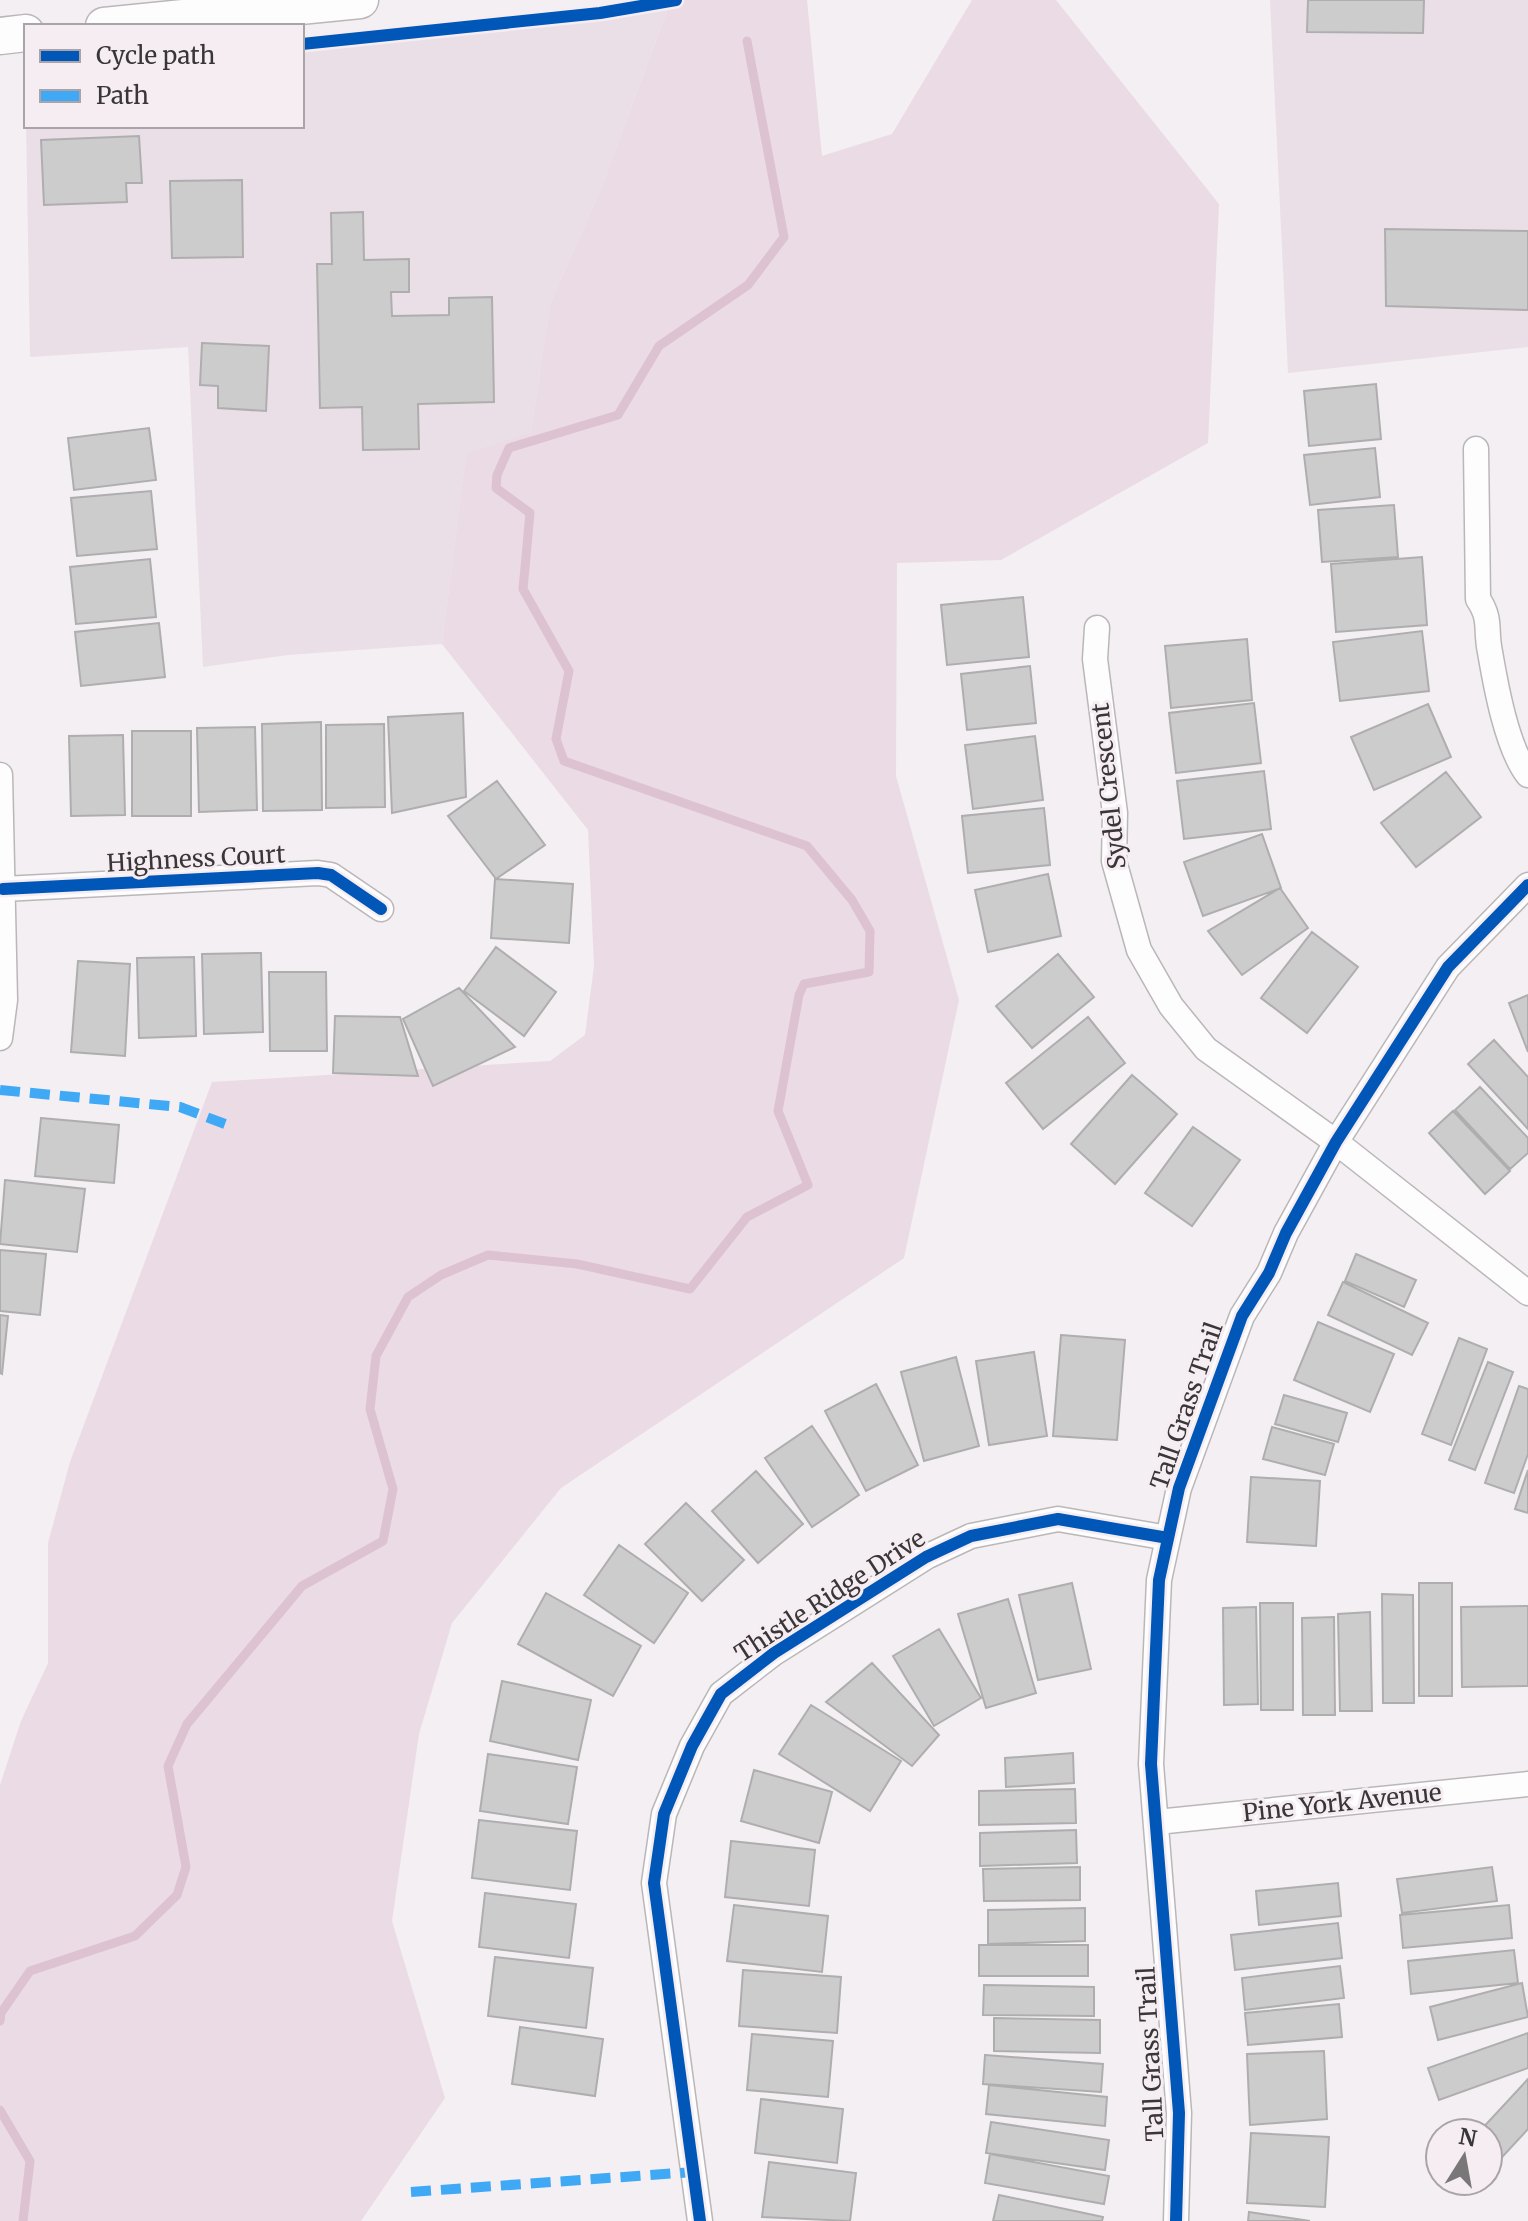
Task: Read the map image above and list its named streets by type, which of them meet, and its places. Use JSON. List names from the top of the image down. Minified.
{"streets":{"street":["Sydel Crescent","Highness Court","Tall Grass Trail","Thistle Ridge Drive","Pine York Avenue"]},"crossings":[["Sydel Crescent","Tall Grass Trail"],["Tall Grass Trail","Thistle Ridge Drive"],["Tall Grass Trail","Pine York Avenue"]],"legend":["Cycle path","Path"],"north":"top"}
